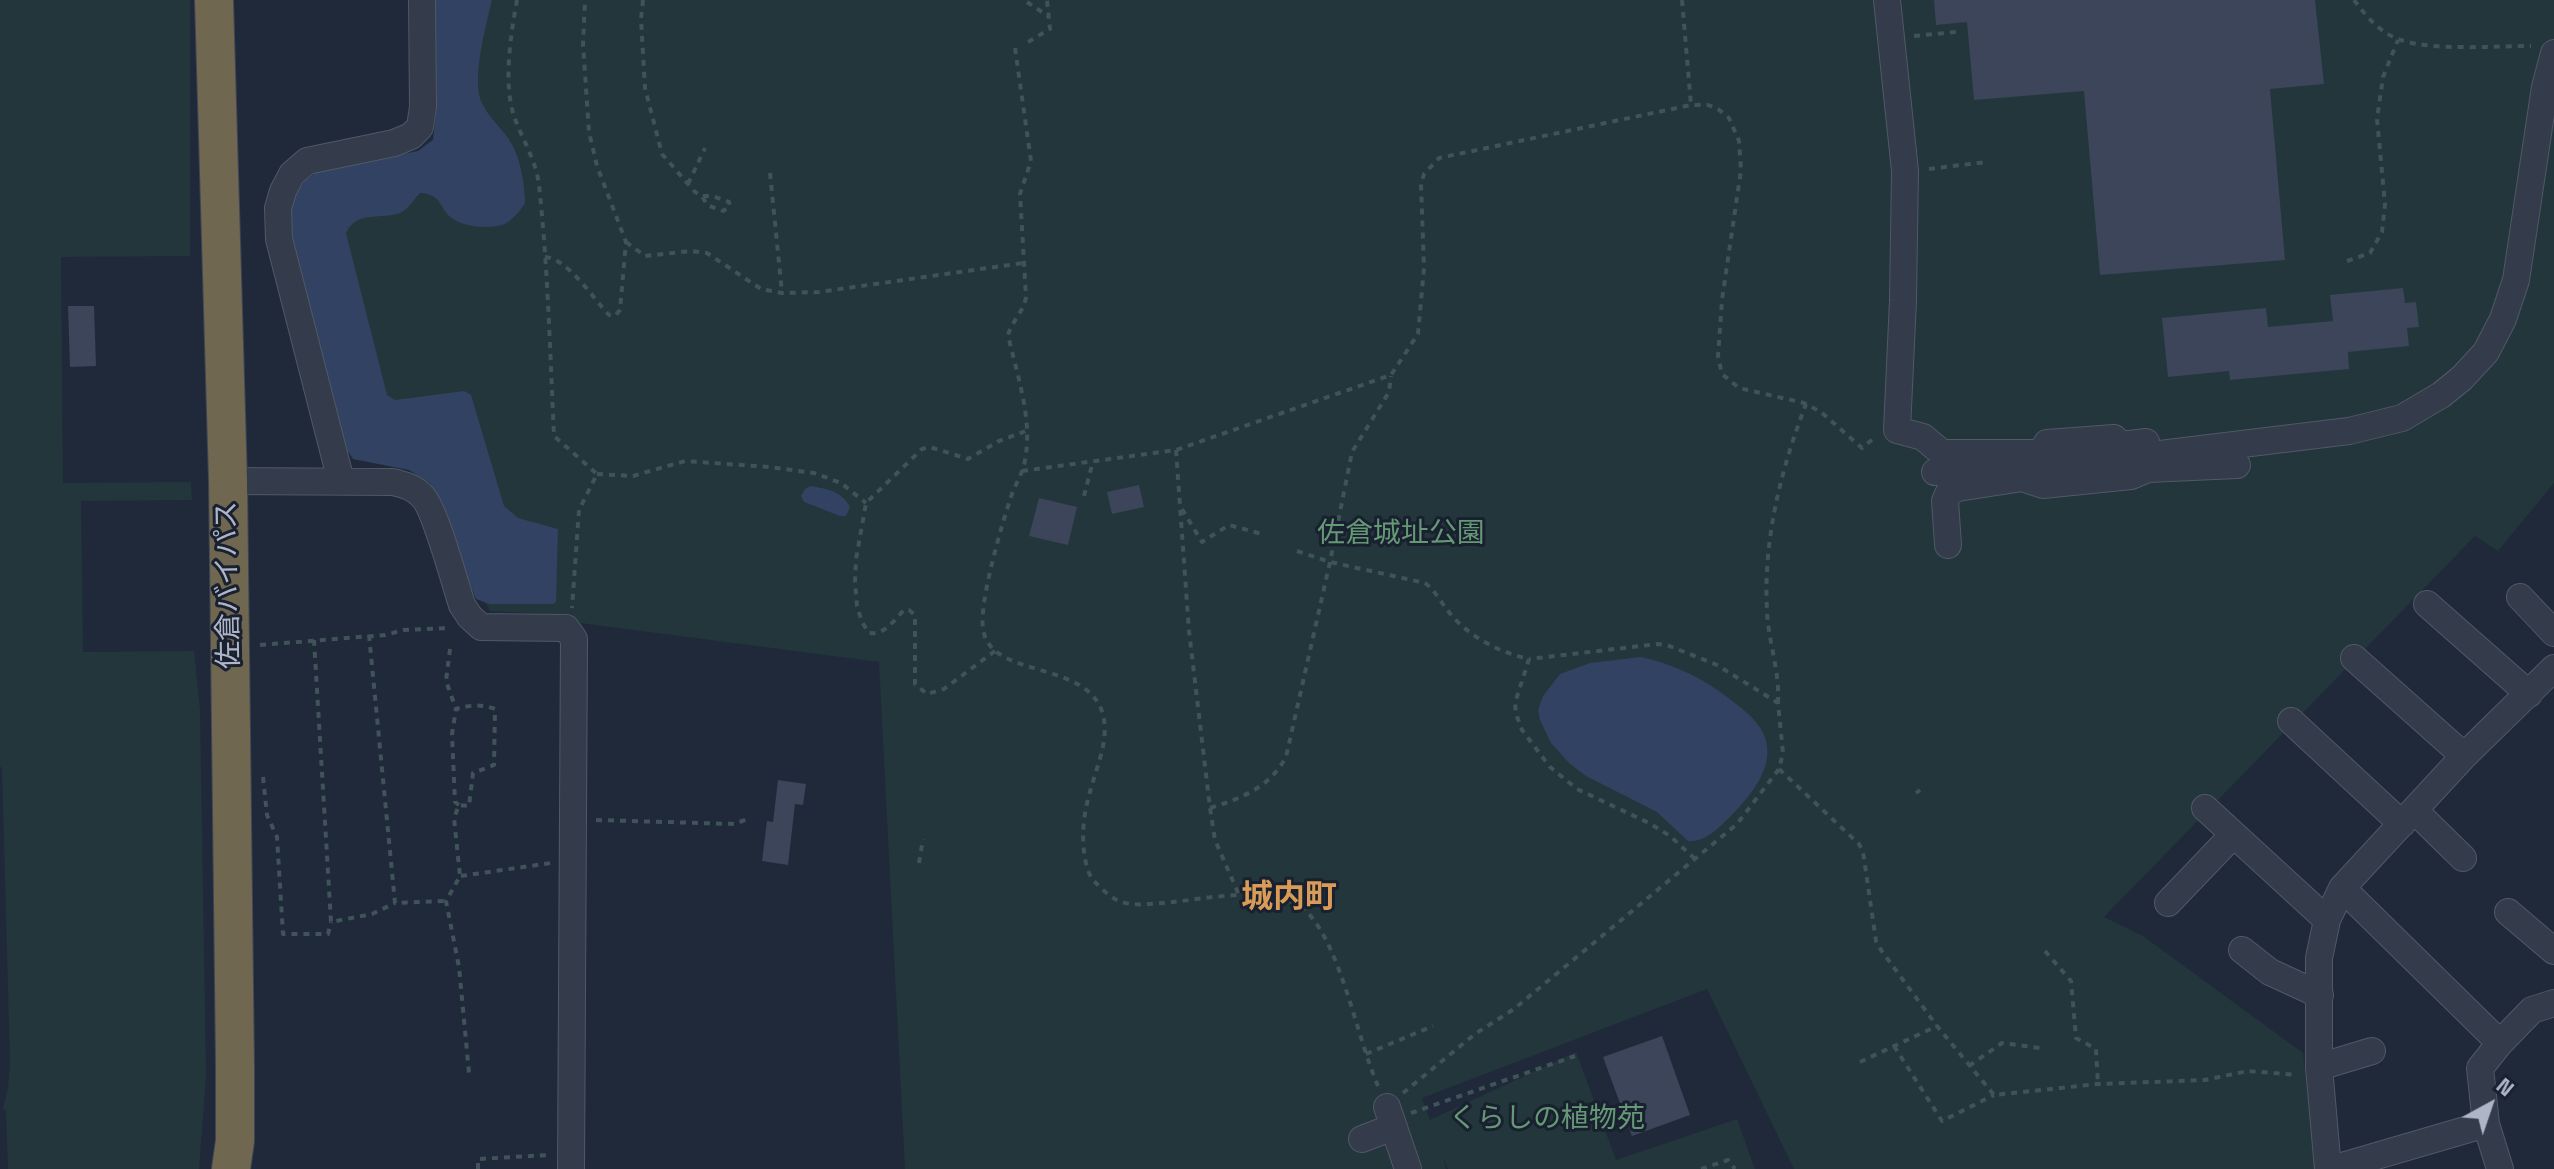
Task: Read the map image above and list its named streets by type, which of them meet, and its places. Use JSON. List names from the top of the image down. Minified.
{"streets":{"highway":["佐倉バイパス"]},"districts":["城内町"],"parks":["佐倉城址公園","くらしの植物苑"],"north":"top right"}
